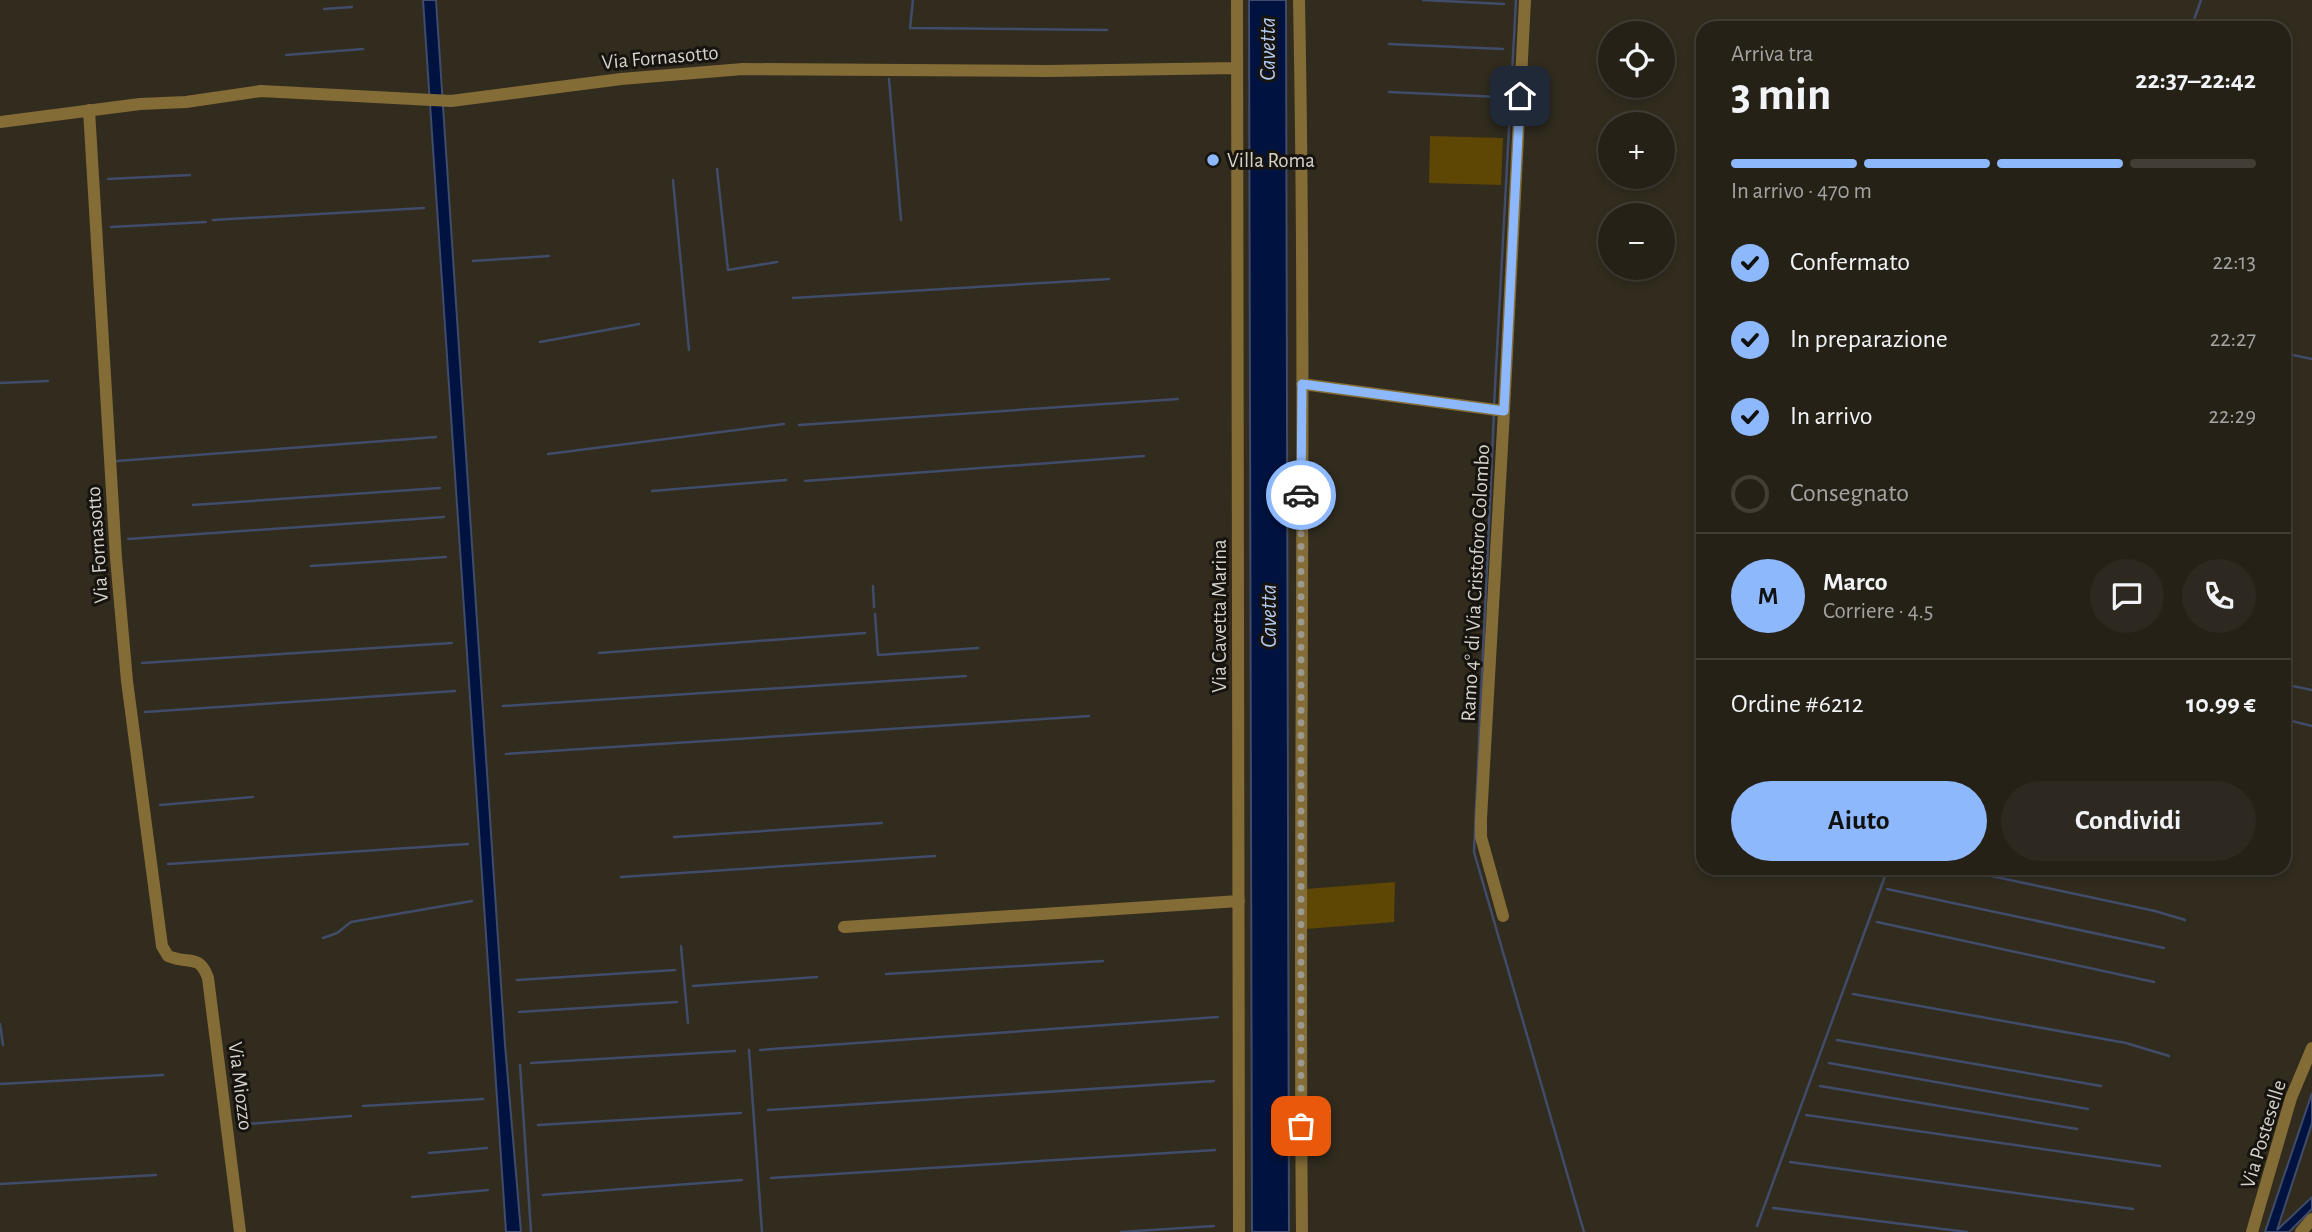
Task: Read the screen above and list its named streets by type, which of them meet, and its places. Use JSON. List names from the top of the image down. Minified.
{"streets":{"street":["Via Fornasotto","Ramo 4° di Via Cristoforo Colombo","Via Cavetta Marina","Via Miozzo","Via Posteselle"]},"crossings":[["Via Fornasotto","Via Cavetta Marina"],["Via Fornasotto","Via Miozzo"]],"water":["Cavetta"],"places":["Villa Roma"],"page":{"map_buttons":["+","−"],"heading":["3 min","Arriva tra","22:37–22:42"],"panel":["Marco","Corriere · 4.5","Ordine #6212","10.99 €"],"bar":"In arrivo · 470 m","list":[["Confermato","22:13"],["In preparazione","22:27"],["In arrivo","22:29"],"Consegnato"],"round":"M","buttons":["Aiuto","Condividi"]}}
